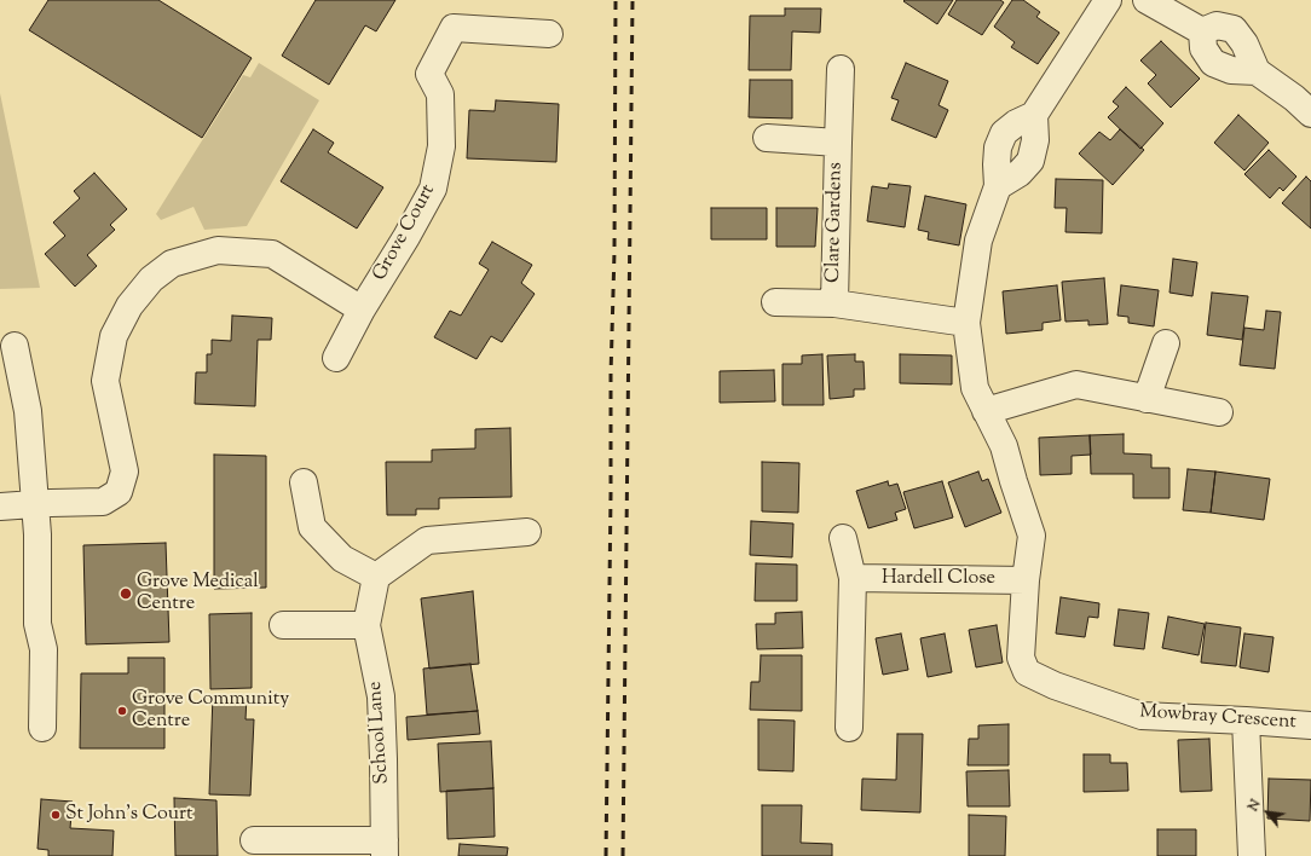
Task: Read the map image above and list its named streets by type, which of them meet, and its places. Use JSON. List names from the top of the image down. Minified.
{"streets":{"street":["Clare Gardens","Grove Court","Hardell Close","Mowbray Crescent","School Lane"]},"crossings":[["Clare Gardens","Mowbray Crescent"],["Hardell Close","Mowbray Crescent"]],"places":["Grove Medical Centre","Grove Community Centre","St John's Court"],"north":"top left"}
